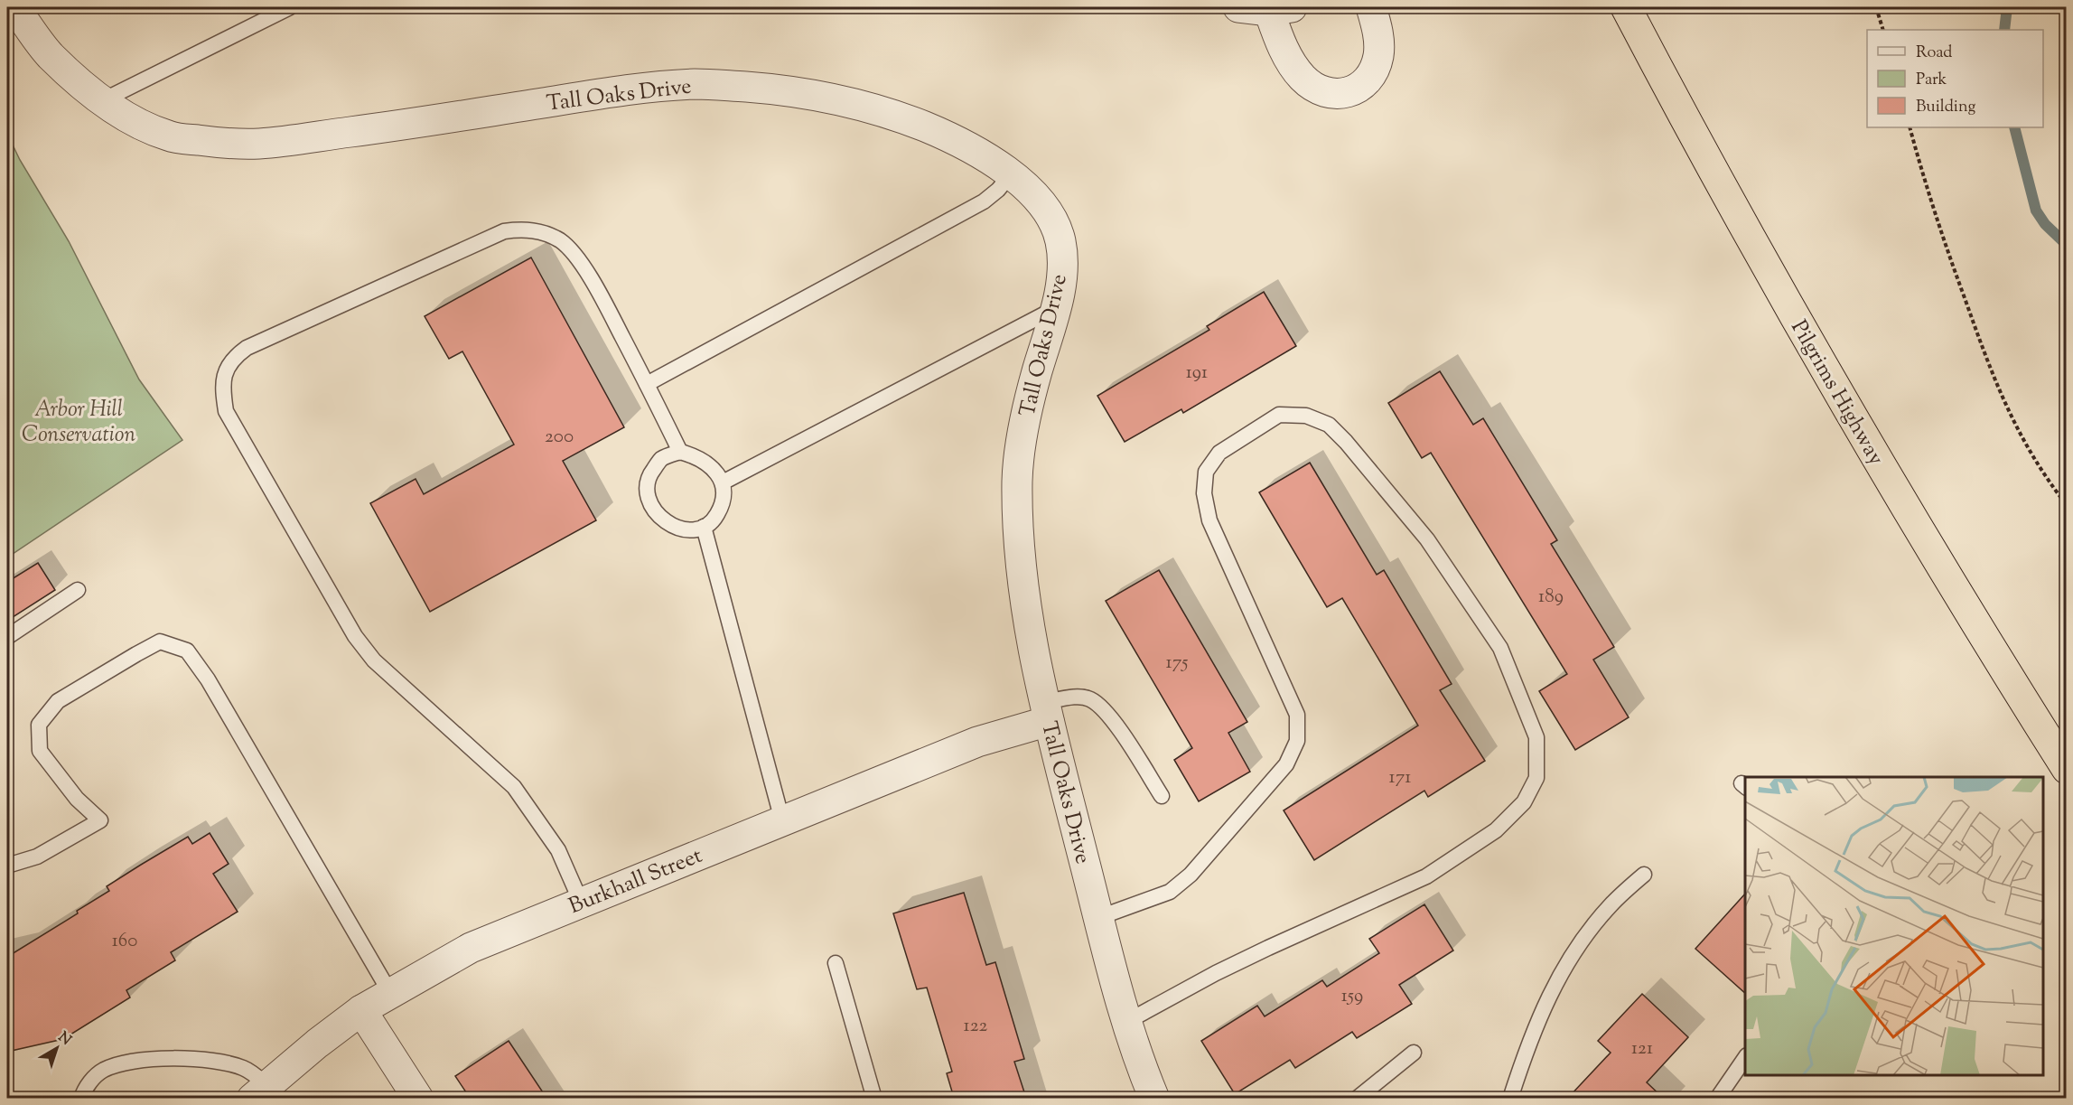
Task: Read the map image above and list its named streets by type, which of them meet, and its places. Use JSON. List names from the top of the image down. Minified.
{"streets":{"highway":["Pilgrims Highway"],"street":["Tall Oaks Drive","Burkhall Street"]},"crossings":[["Tall Oaks Drive","Burkhall Street"]],"parks":["Arbor Hill Conservation"],"house_numbers":["191","200","189","175","171","160","159","122","121"],"legend":["Road","Park","Building"],"north":"top right"}
